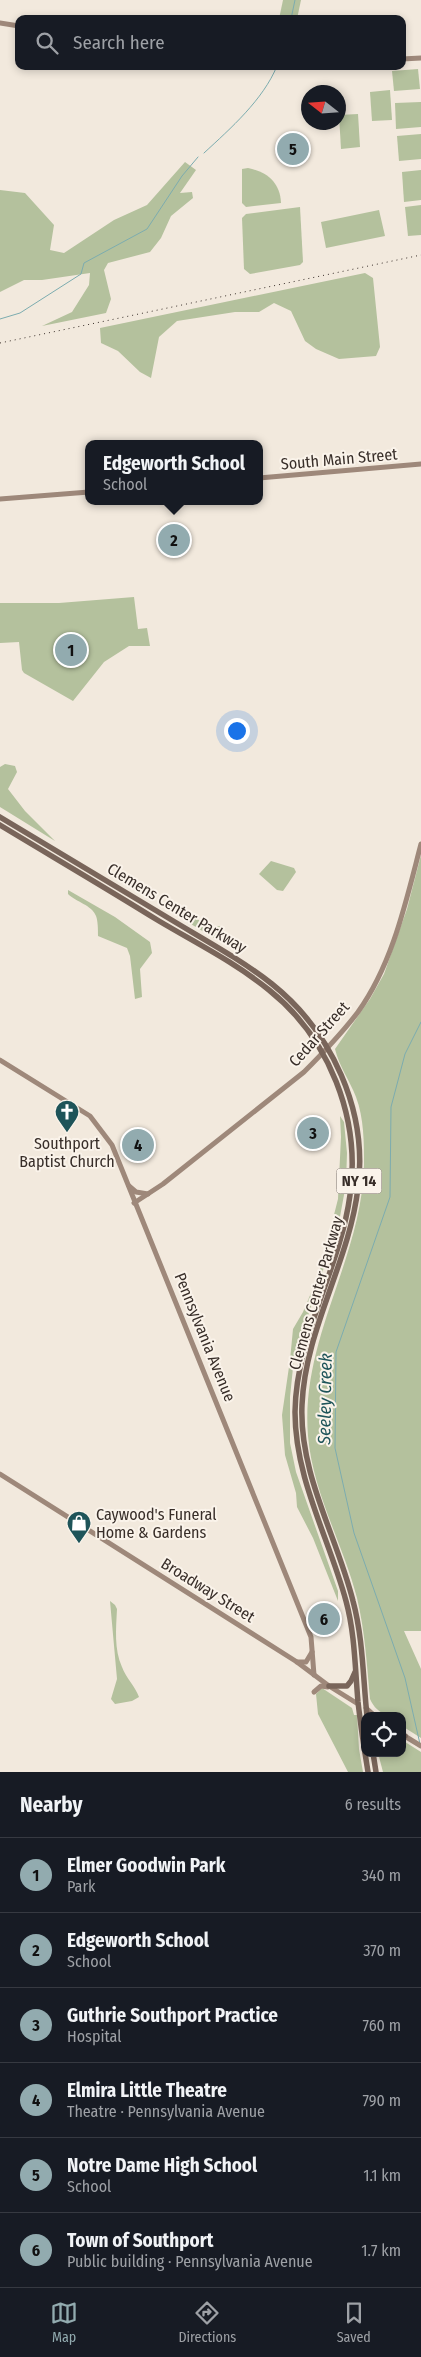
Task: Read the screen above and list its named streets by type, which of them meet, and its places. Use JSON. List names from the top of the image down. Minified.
{"streets":{"main road":["South Main Street","Clemens Center Parkway","Cedar Street","NY 14","Pennsylvania Avenue","Broadway Street"]},"crossings":[["Clemens Center Parkway","Cedar Street"],["Clemens Center Parkway","Broadway Street"],["Cedar Street","Pennsylvania Avenue"],["Pennsylvania Avenue","Broadway Street"]],"water":["Seeley Creek"],"places":{"church":["Southport Baptist Church"],"shop":["Caywood's Funeral Home & Gardens"]},"north":"left","page":{"search":"Search here","pins":["5","2","1","3","4","6"],"popup":["Edgeworth School","School"],"heading":["Nearby","6 results"],"list":[{"mark":"1","name":"Elmer Goodwin Park","note":"Park","value":"340 m"},{"mark":"2","name":"Edgeworth School","note":"School","value":"370 m"},{"mark":"3","name":"Guthrie Southport Practice","note":"Hospital","value":"760 m"},{"mark":"4","name":"Elmira Little Theatre","note":"Theatre · Pennsylvania Avenue","value":"790 m"},{"mark":"5","name":"Notre Dame High School","note":"School","value":"1.1 km"},{"mark":"6","name":"Town of Southport","note":"Public building · Pennsylvania Avenue","value":"1.7 km"}],"nav":["Map","Directions","Saved"]}}
